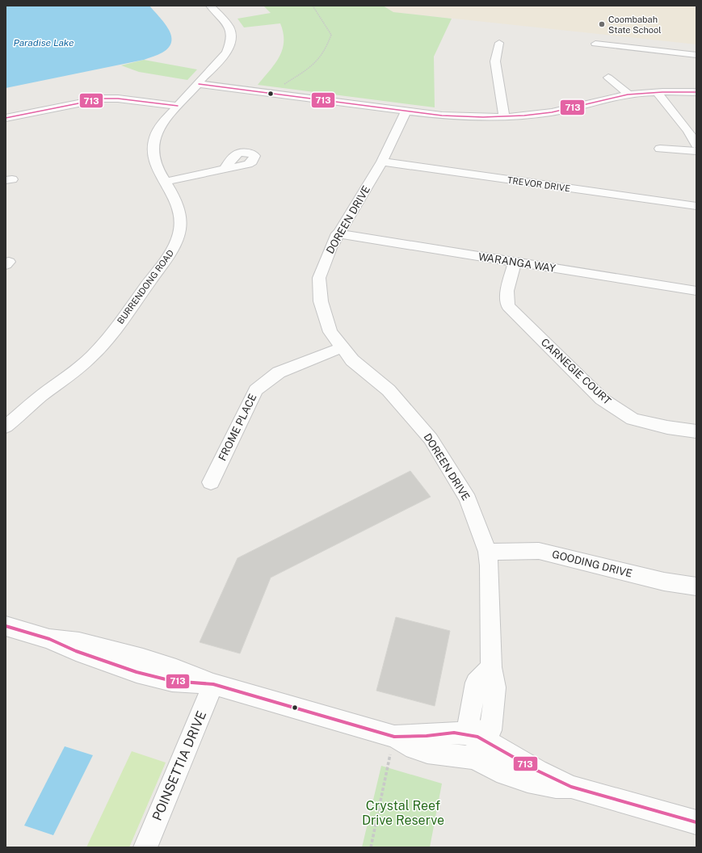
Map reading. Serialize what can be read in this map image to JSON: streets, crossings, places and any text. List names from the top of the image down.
{
  "streets": {
    "street": [
      "TREVOR DRIVE",
      "DOREEN DRIVE",
      "WARANGA WAY",
      "BURRENDONG ROAD",
      "CARNEGIE COURT",
      "FROME PLACE",
      "GOODING DRIVE",
      "POINSETTIA DRIVE"
    ]
  },
  "crossings": [
    ["TREVOR DRIVE", "DOREEN DRIVE"],
    ["DOREEN DRIVE", "WARANGA WAY"],
    ["DOREEN DRIVE", "FROME PLACE"],
    ["DOREEN DRIVE", "GOODING DRIVE"],
    ["WARANGA WAY", "CARNEGIE COURT"]
  ],
  "water": ["Paradise Lake"],
  "parks": ["Crystal Reef Drive Reserve"],
  "places": ["Coombabah State School"],
  "lines": ["transit line 713"]
}
